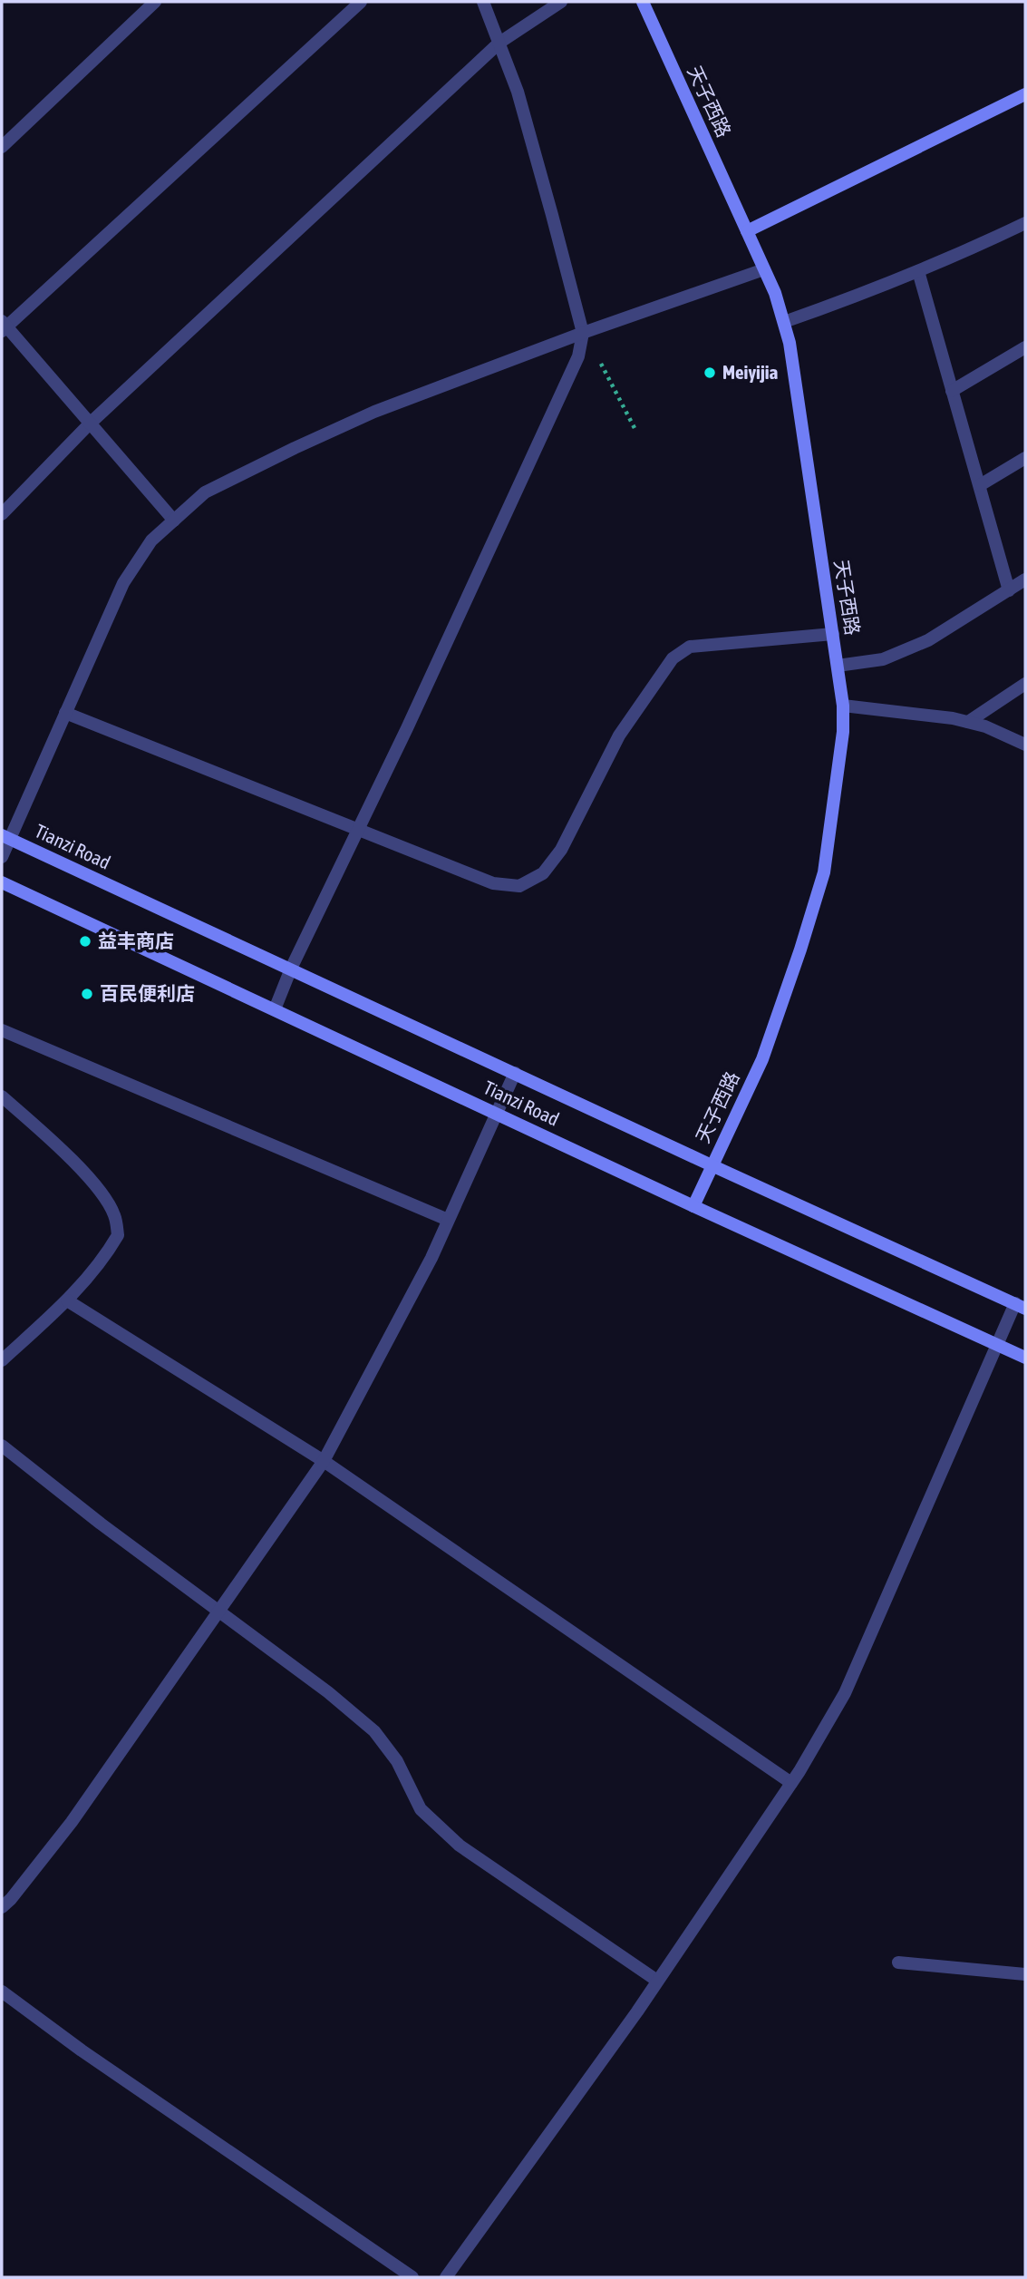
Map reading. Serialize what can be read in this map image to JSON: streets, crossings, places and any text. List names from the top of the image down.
{
  "streets": {
    "street": ["天子西路", "Tianzi Road"]
  },
  "crossings": [
    ["天子西路", "Tianzi Road"]
  ],
  "places": ["Meiyijia", "益丰商店", "百民便利店"]
}
